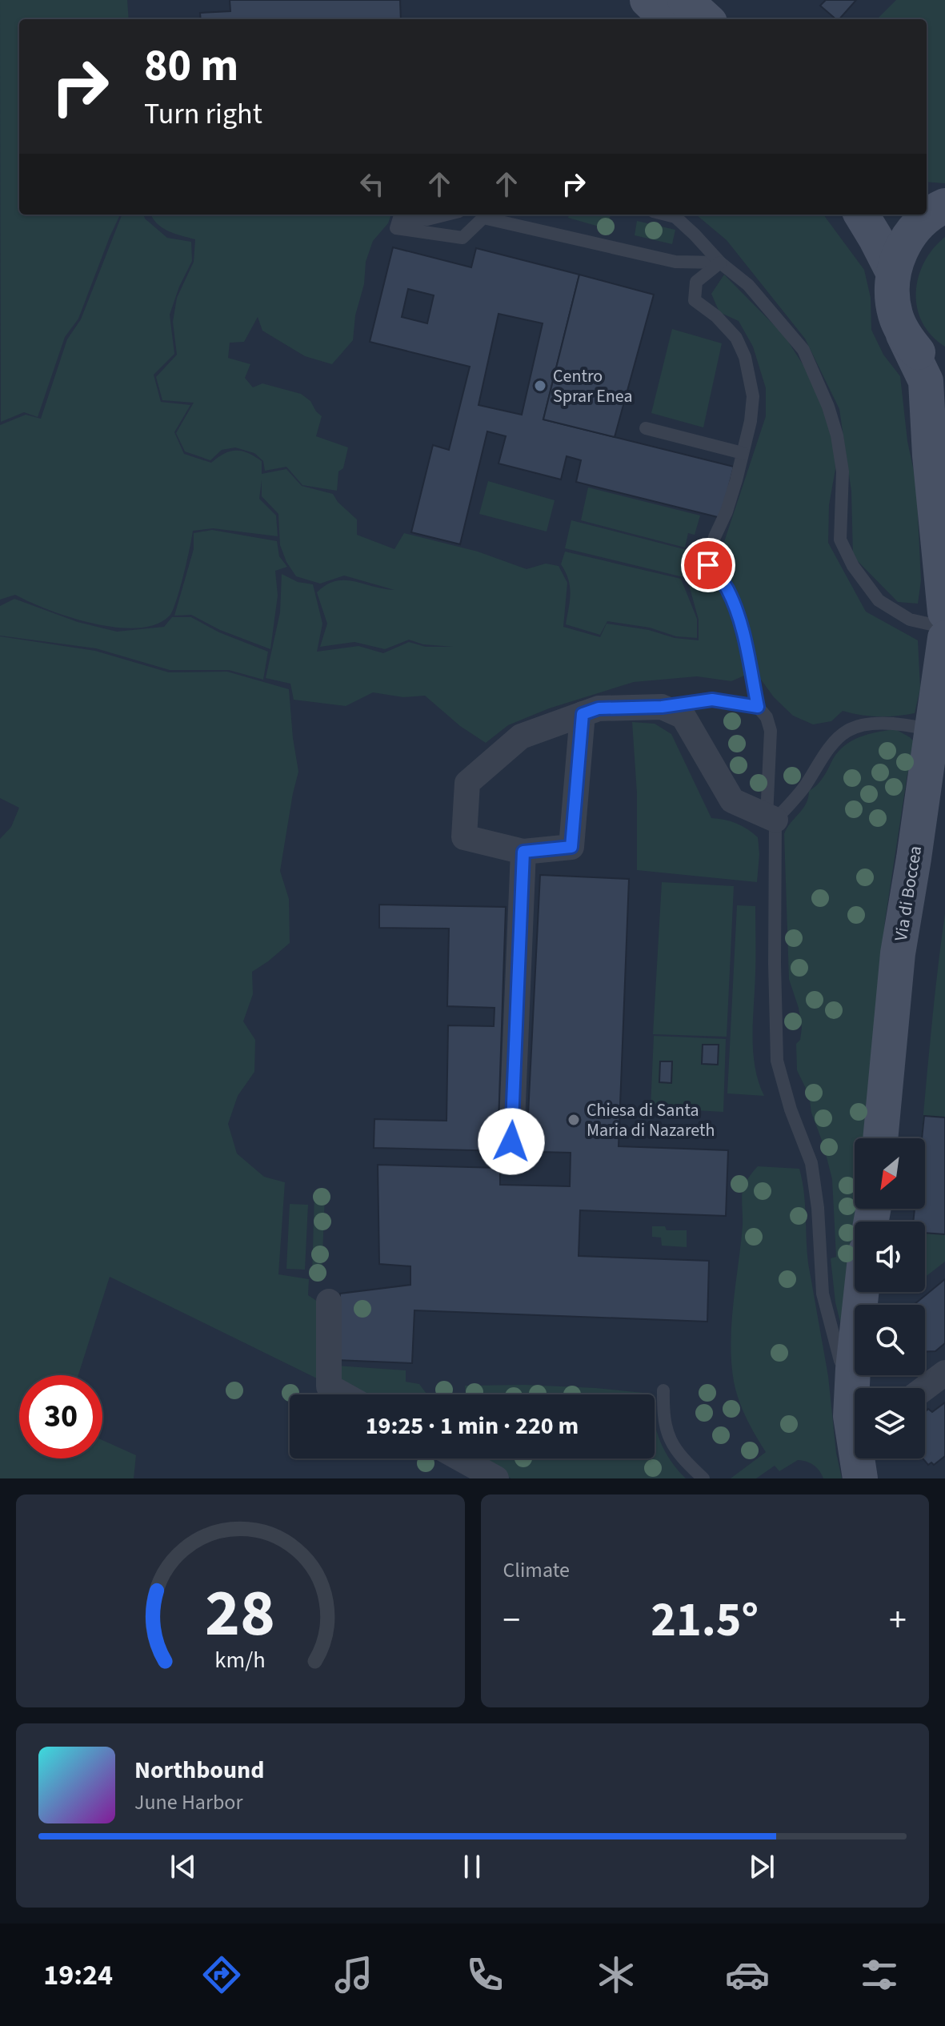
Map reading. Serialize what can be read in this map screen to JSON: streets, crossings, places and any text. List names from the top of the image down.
{
  "streets": {
    "main road": ["Via di Boccea"]
  },
  "places": ["Centro Sprar Enea", "Chiesa di Santa Maria di Nazareth"],
  "north": "bottom left",
  "page": {
    "turn": ["80 m", "Turn right"],
    "limit": "30",
    "trip": "19:25 · 1 min · 220 m",
    "tile": "Climate",
    "heat": ["−", "21.5°", "+"],
    "song": ["Northbound", "June Harbor"],
    "tabs": "19:24",
    "gauge": ["28", "km/h"]
  }
}
